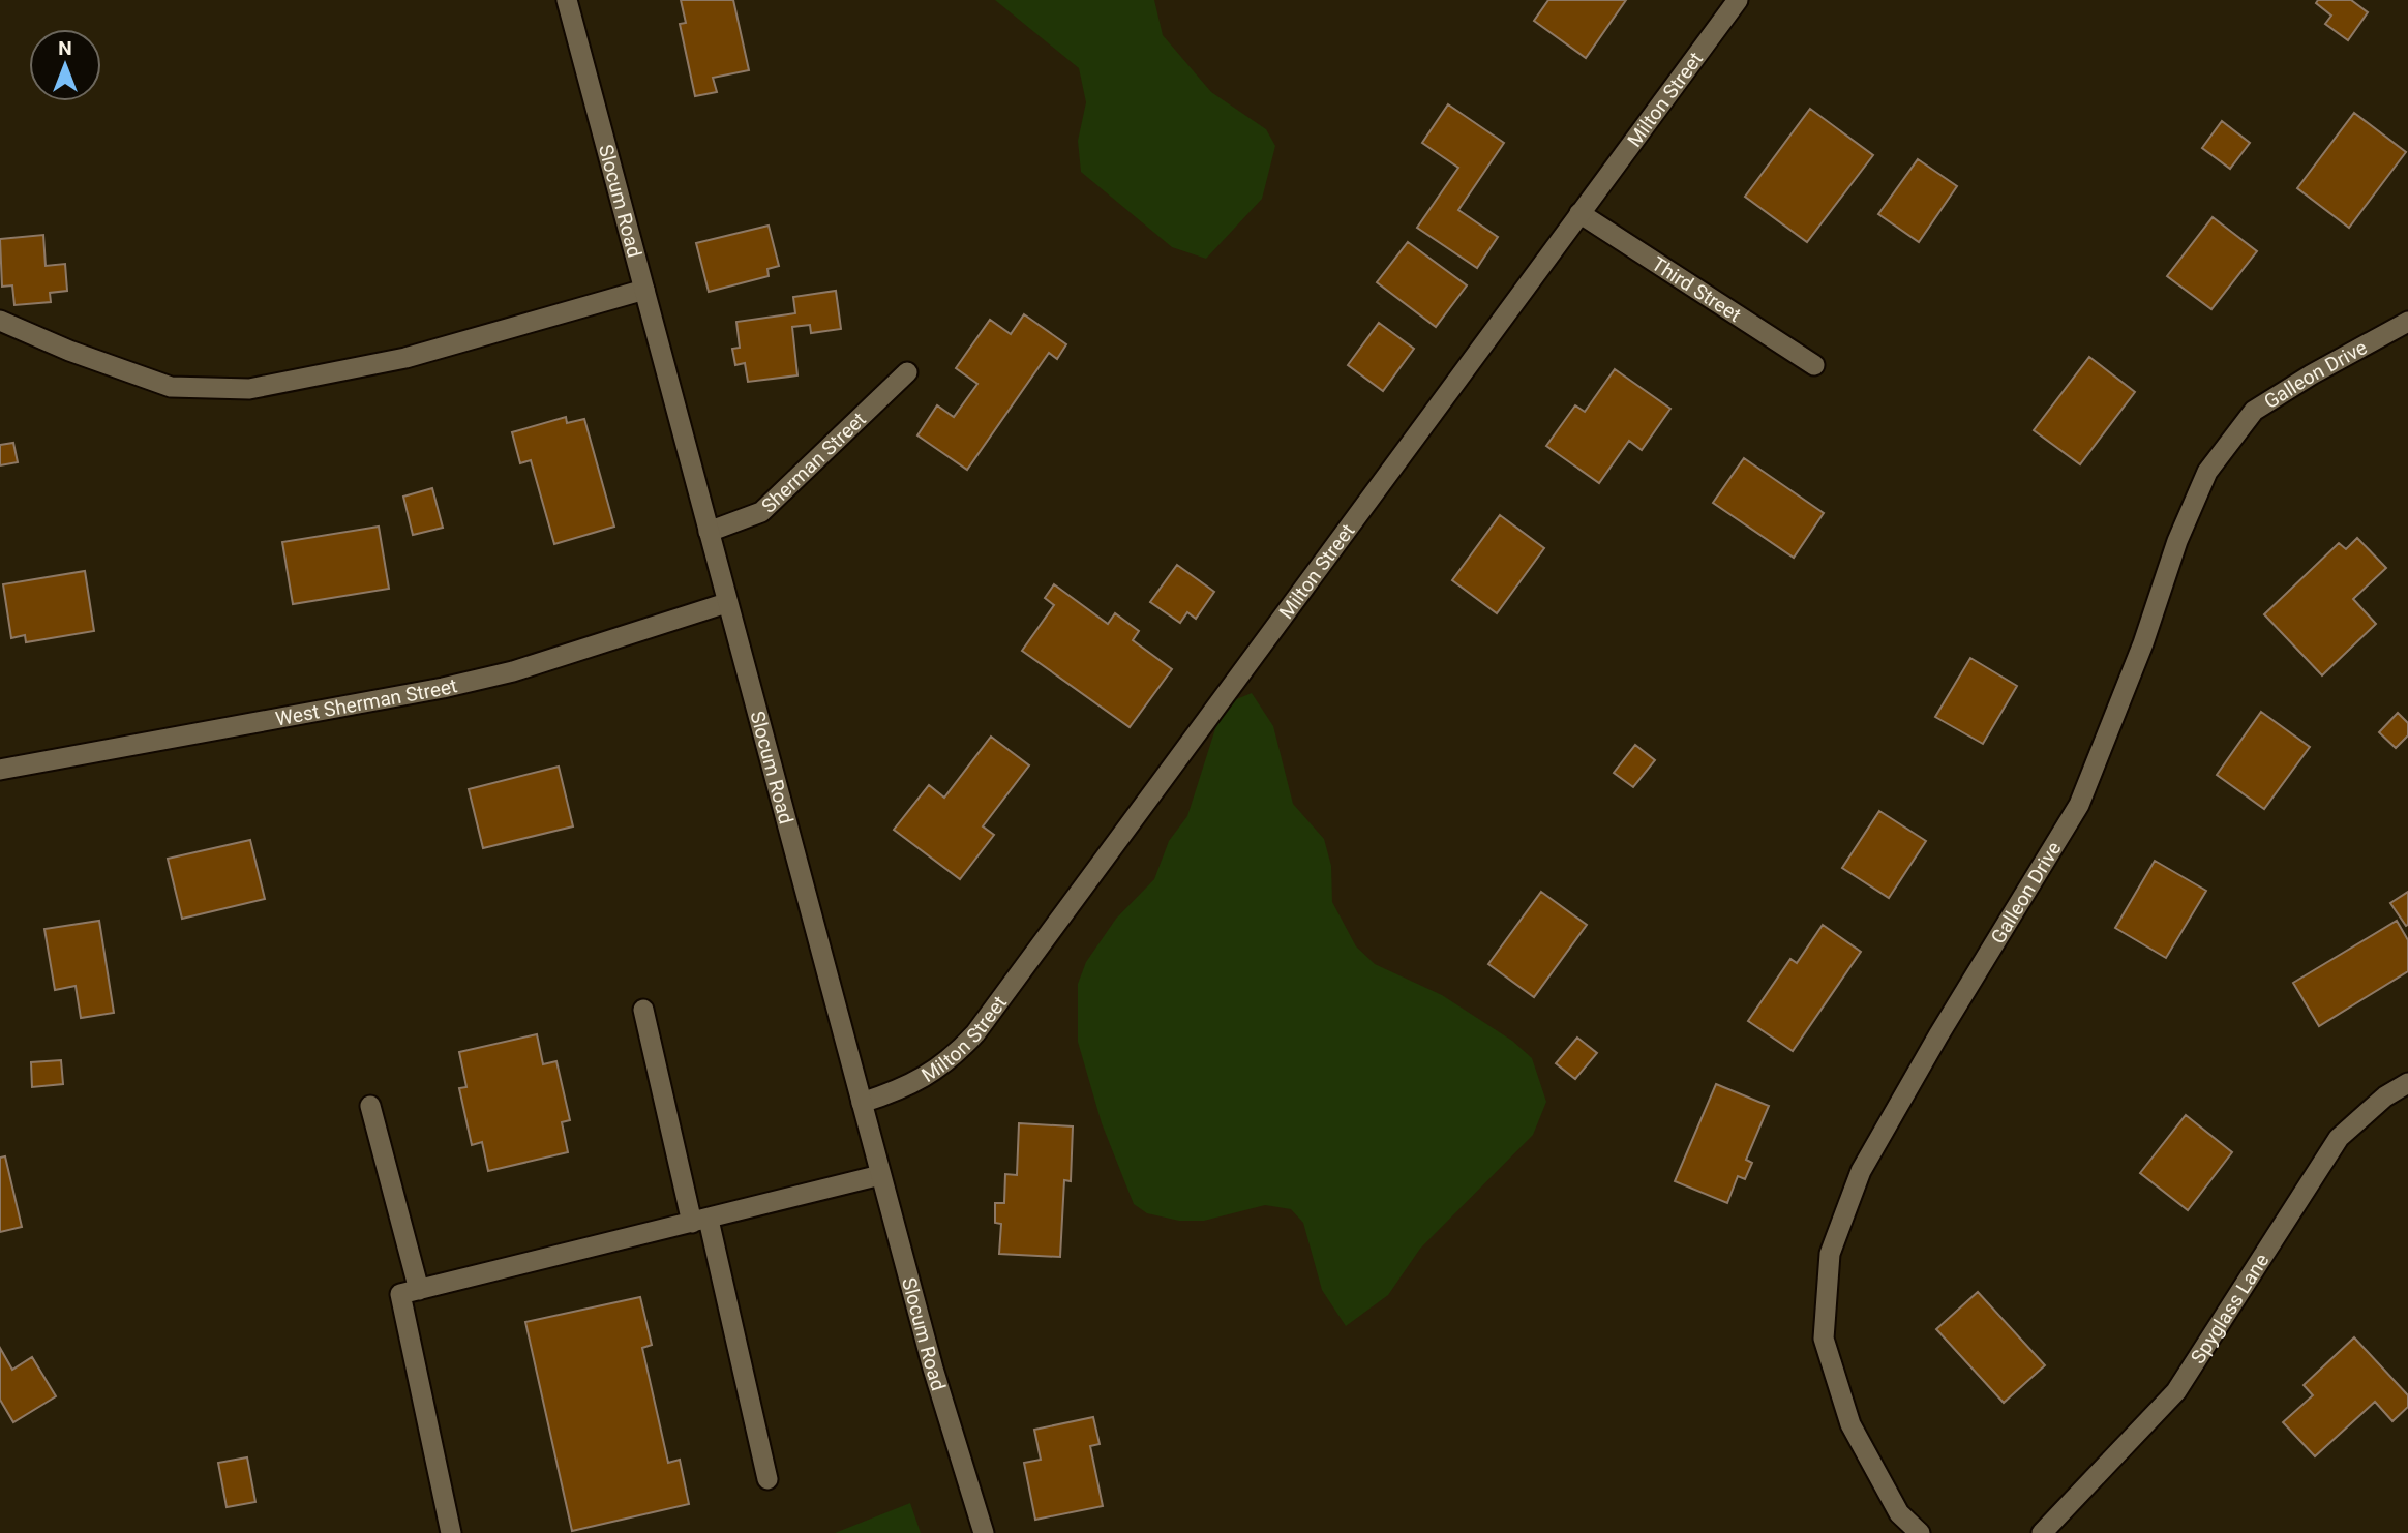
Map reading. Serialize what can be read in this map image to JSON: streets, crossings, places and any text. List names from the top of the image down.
{
  "streets": {
    "street": [
      "Milton Street",
      "Slocum Road",
      "Third Street",
      "Galleon Drive",
      "Sherman Street",
      "West Sherman Street",
      "Spyglass Lane"
    ]
  },
  "crossings": [
    ["Milton Street", "Slocum Road"],
    ["Milton Street", "Third Street"],
    ["Slocum Road", "Sherman Street"],
    ["Slocum Road", "West Sherman Street"]
  ],
  "north": "top"
}
